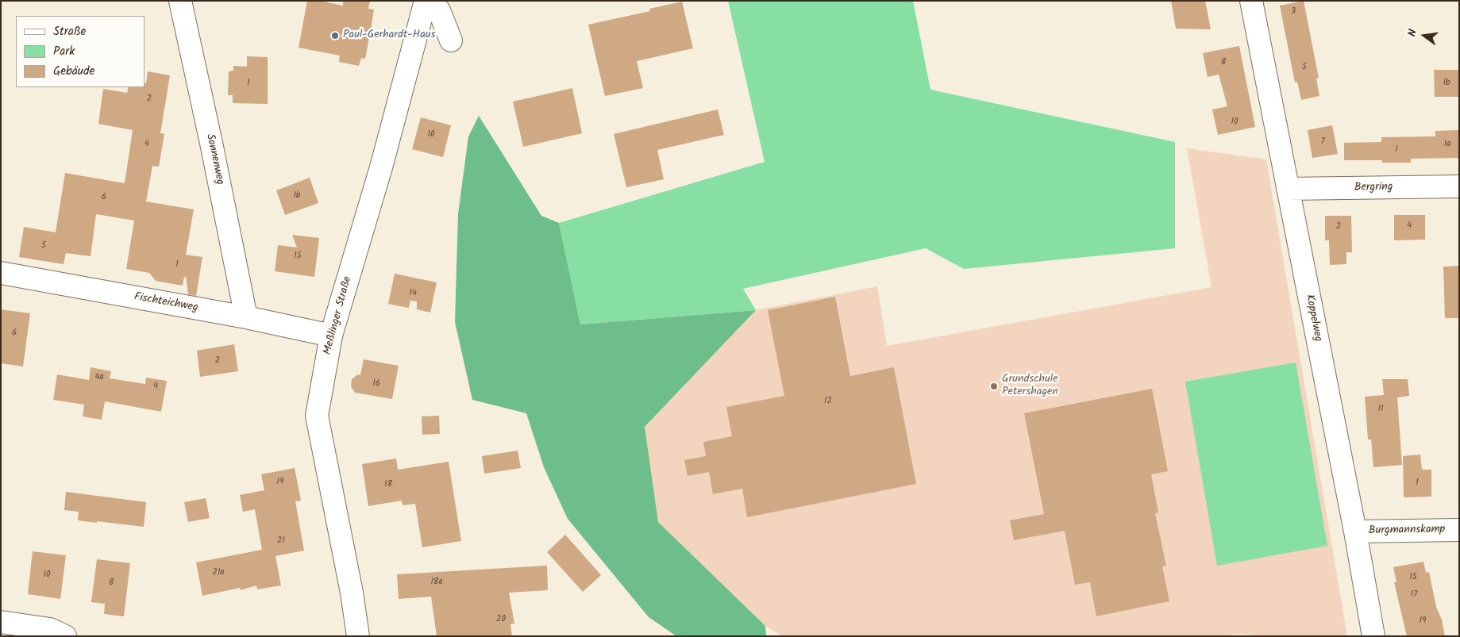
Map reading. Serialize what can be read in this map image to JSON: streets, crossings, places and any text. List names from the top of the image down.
{
  "streets": {
    "street": [
      "Sonnenweg",
      "Bergring",
      "Fischteichweg",
      "Meßlinger Straße",
      "Koppelweg",
      "Burgmannskamp"
    ]
  },
  "crossings": [
    ["Sonnenweg", "Fischteichweg"],
    ["Bergring", "Koppelweg"],
    ["Fischteichweg", "Meßlinger Straße"],
    ["Koppelweg", "Burgmannskamp"]
  ],
  "places": ["Paul-Gerhardt-Haus", "Grundschule Petershagen"],
  "house_numbers": [
    "3",
    "8",
    "5",
    "1",
    "1b",
    "2",
    "10",
    "10",
    "7",
    "4",
    "1a",
    "1",
    "1b",
    "6",
    "4",
    "2",
    "5",
    "15",
    "1",
    "14",
    "6",
    "2",
    "4a",
    "16",
    "4",
    "12",
    "11",
    "19",
    "1",
    "18",
    "21",
    "21a",
    "10",
    "15",
    "18a",
    "8",
    "17",
    "20",
    "19"
  ],
  "legend": ["Straße", "Park", "Gebäude"],
  "north": "left"
}
